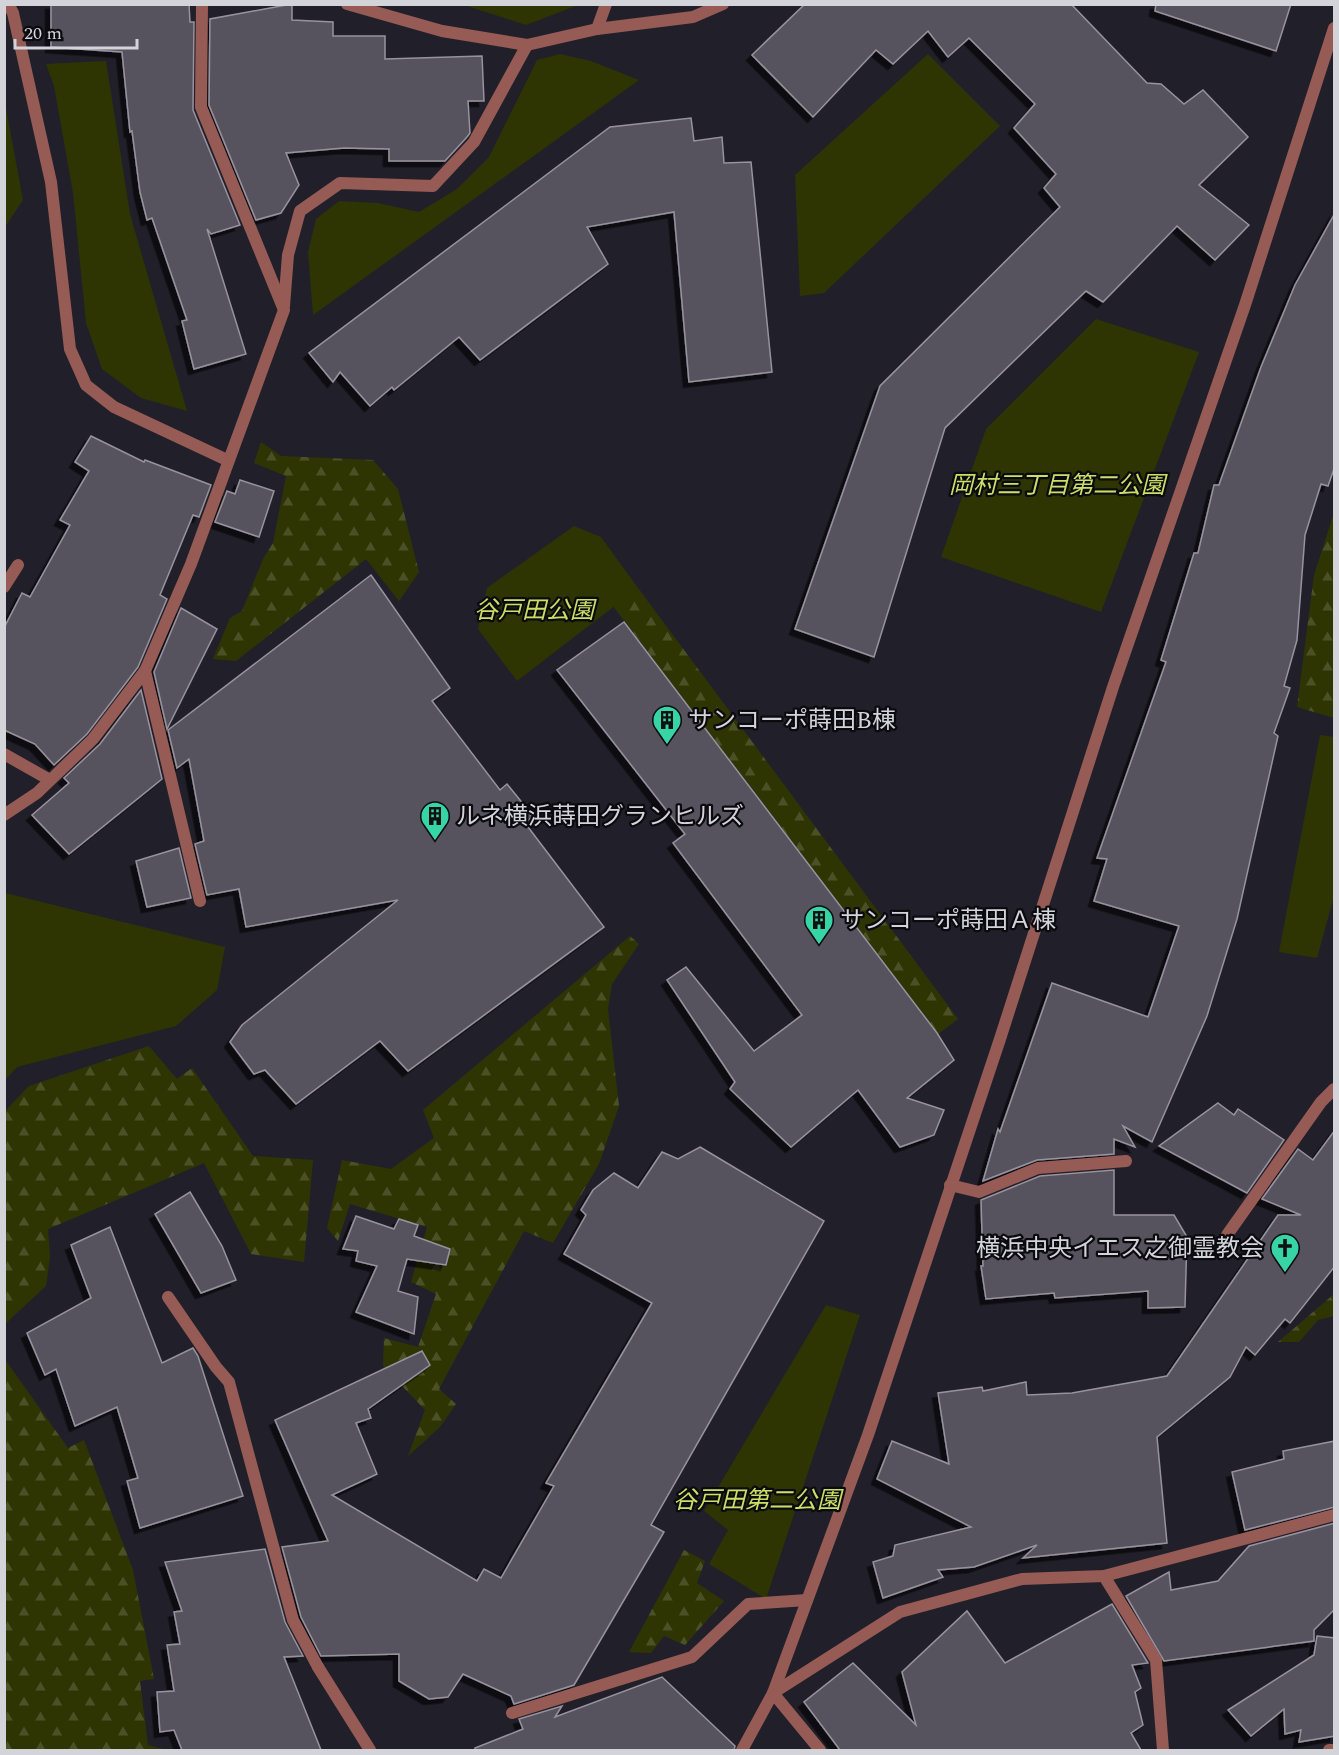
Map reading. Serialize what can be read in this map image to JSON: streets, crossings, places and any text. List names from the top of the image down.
{
  "parks": ["岡村三丁目第二公園", "谷戸田公園", "谷戸田第二公園"],
  "places": {
    "building": ["サンコーポ蒔田B棟", "ルネ横浜蒔田グランヒルズ", "サンコーポ蒔田Ａ棟"],
    "church": ["横浜中央イエス之御霊教会"]
  },
  "scale_bar": "20 m"
}
